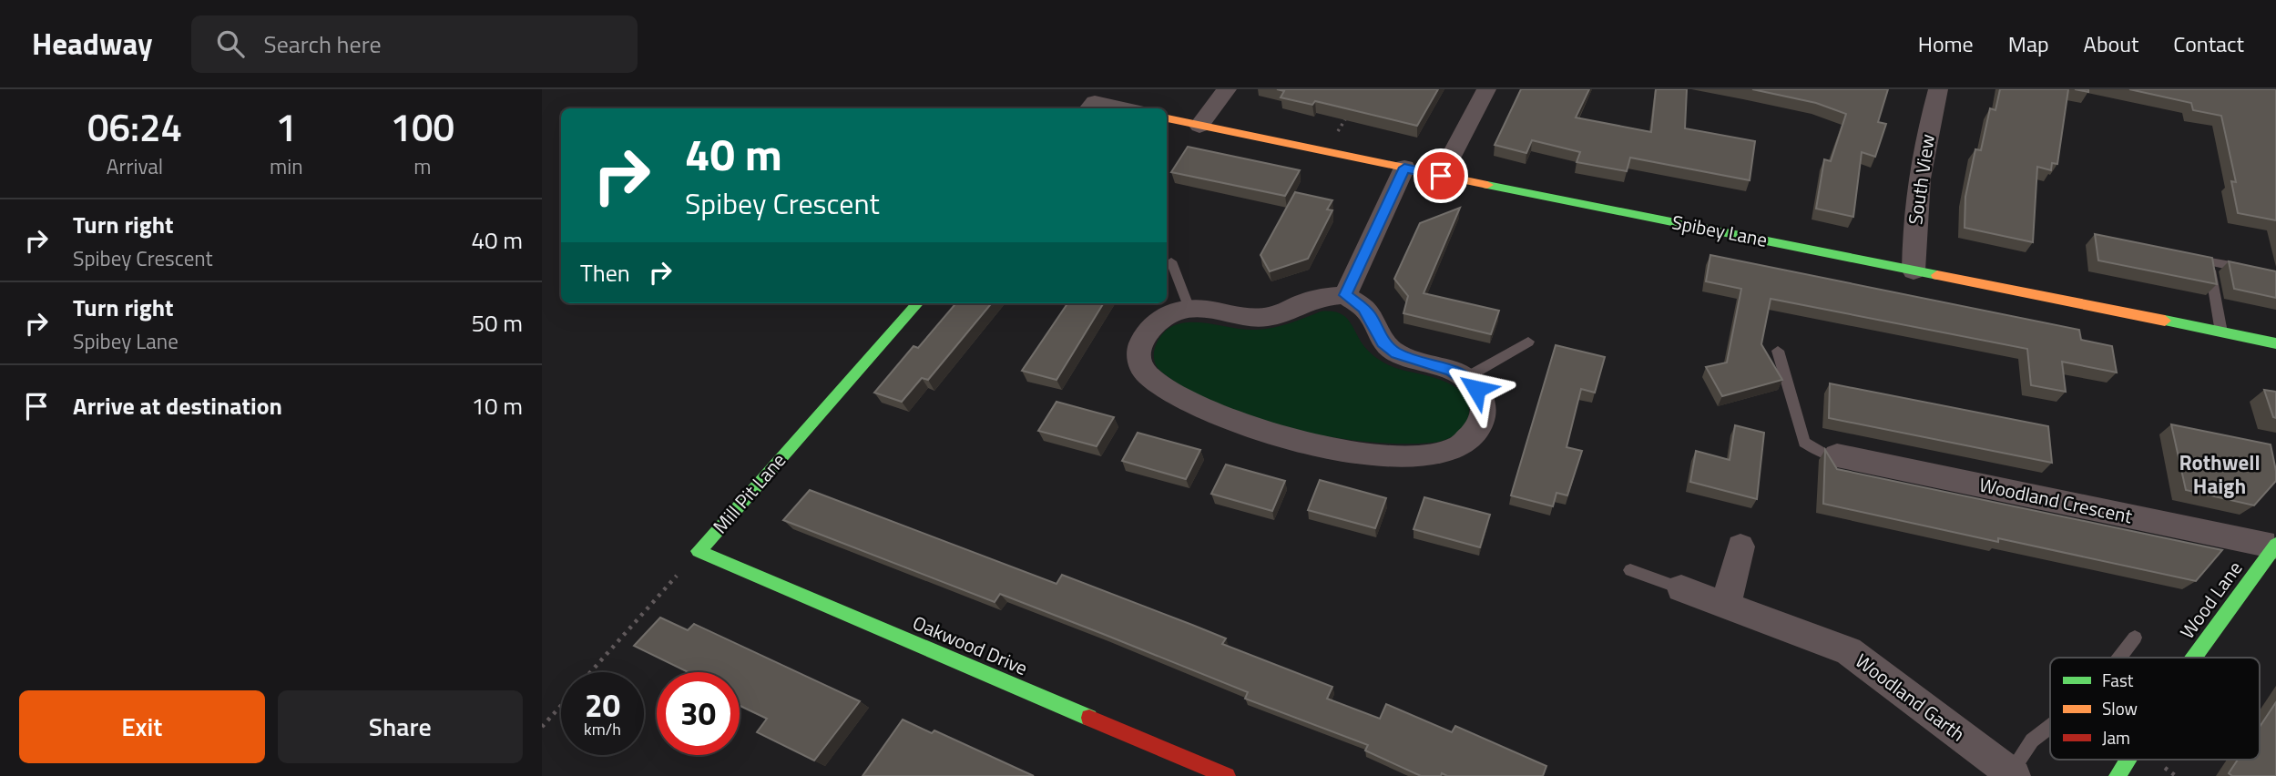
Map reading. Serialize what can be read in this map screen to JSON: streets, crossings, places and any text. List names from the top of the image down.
{
  "streets": {
    "street": [
      "South View",
      "Spibey Lane",
      "Mill Pit Lane",
      "Woodland Crescent",
      "Wood Lane",
      "Oakwood Drive",
      "Woodland Garth"
    ]
  },
  "crossings": [
    ["South View", "Spibey Lane"],
    ["Mill Pit Lane", "Oakwood Drive"],
    ["Woodland Crescent", "Wood Lane"]
  ],
  "districts": ["Rothwell Haigh"],
  "legend": ["Fast", "Slow", "Jam"],
  "page": {
    "header": "Headway",
    "search": "Search here",
    "nav": [
      "Home",
      "Map",
      "About",
      "Contact"
    ],
    "eta": [
      "06:24",
      "Arrival",
      "1",
      "min",
      "100",
      "m"
    ],
    "turn": ["40 m", "Spibey Crescent"],
    "list": [
      {
        "name": "Turn right",
        "note": "Spibey Crescent",
        "value": "40 m"
      },
      {
        "name": "Turn right",
        "note": "Spibey Lane",
        "value": "50 m"
      },
      {
        "name": "Arrive at destination",
        "value": "10 m"
      }
    ],
    "then": "Then",
    "speed": "20 km/h",
    "limit": "30",
    "buttons": ["Exit", "Share"]
  }
}
